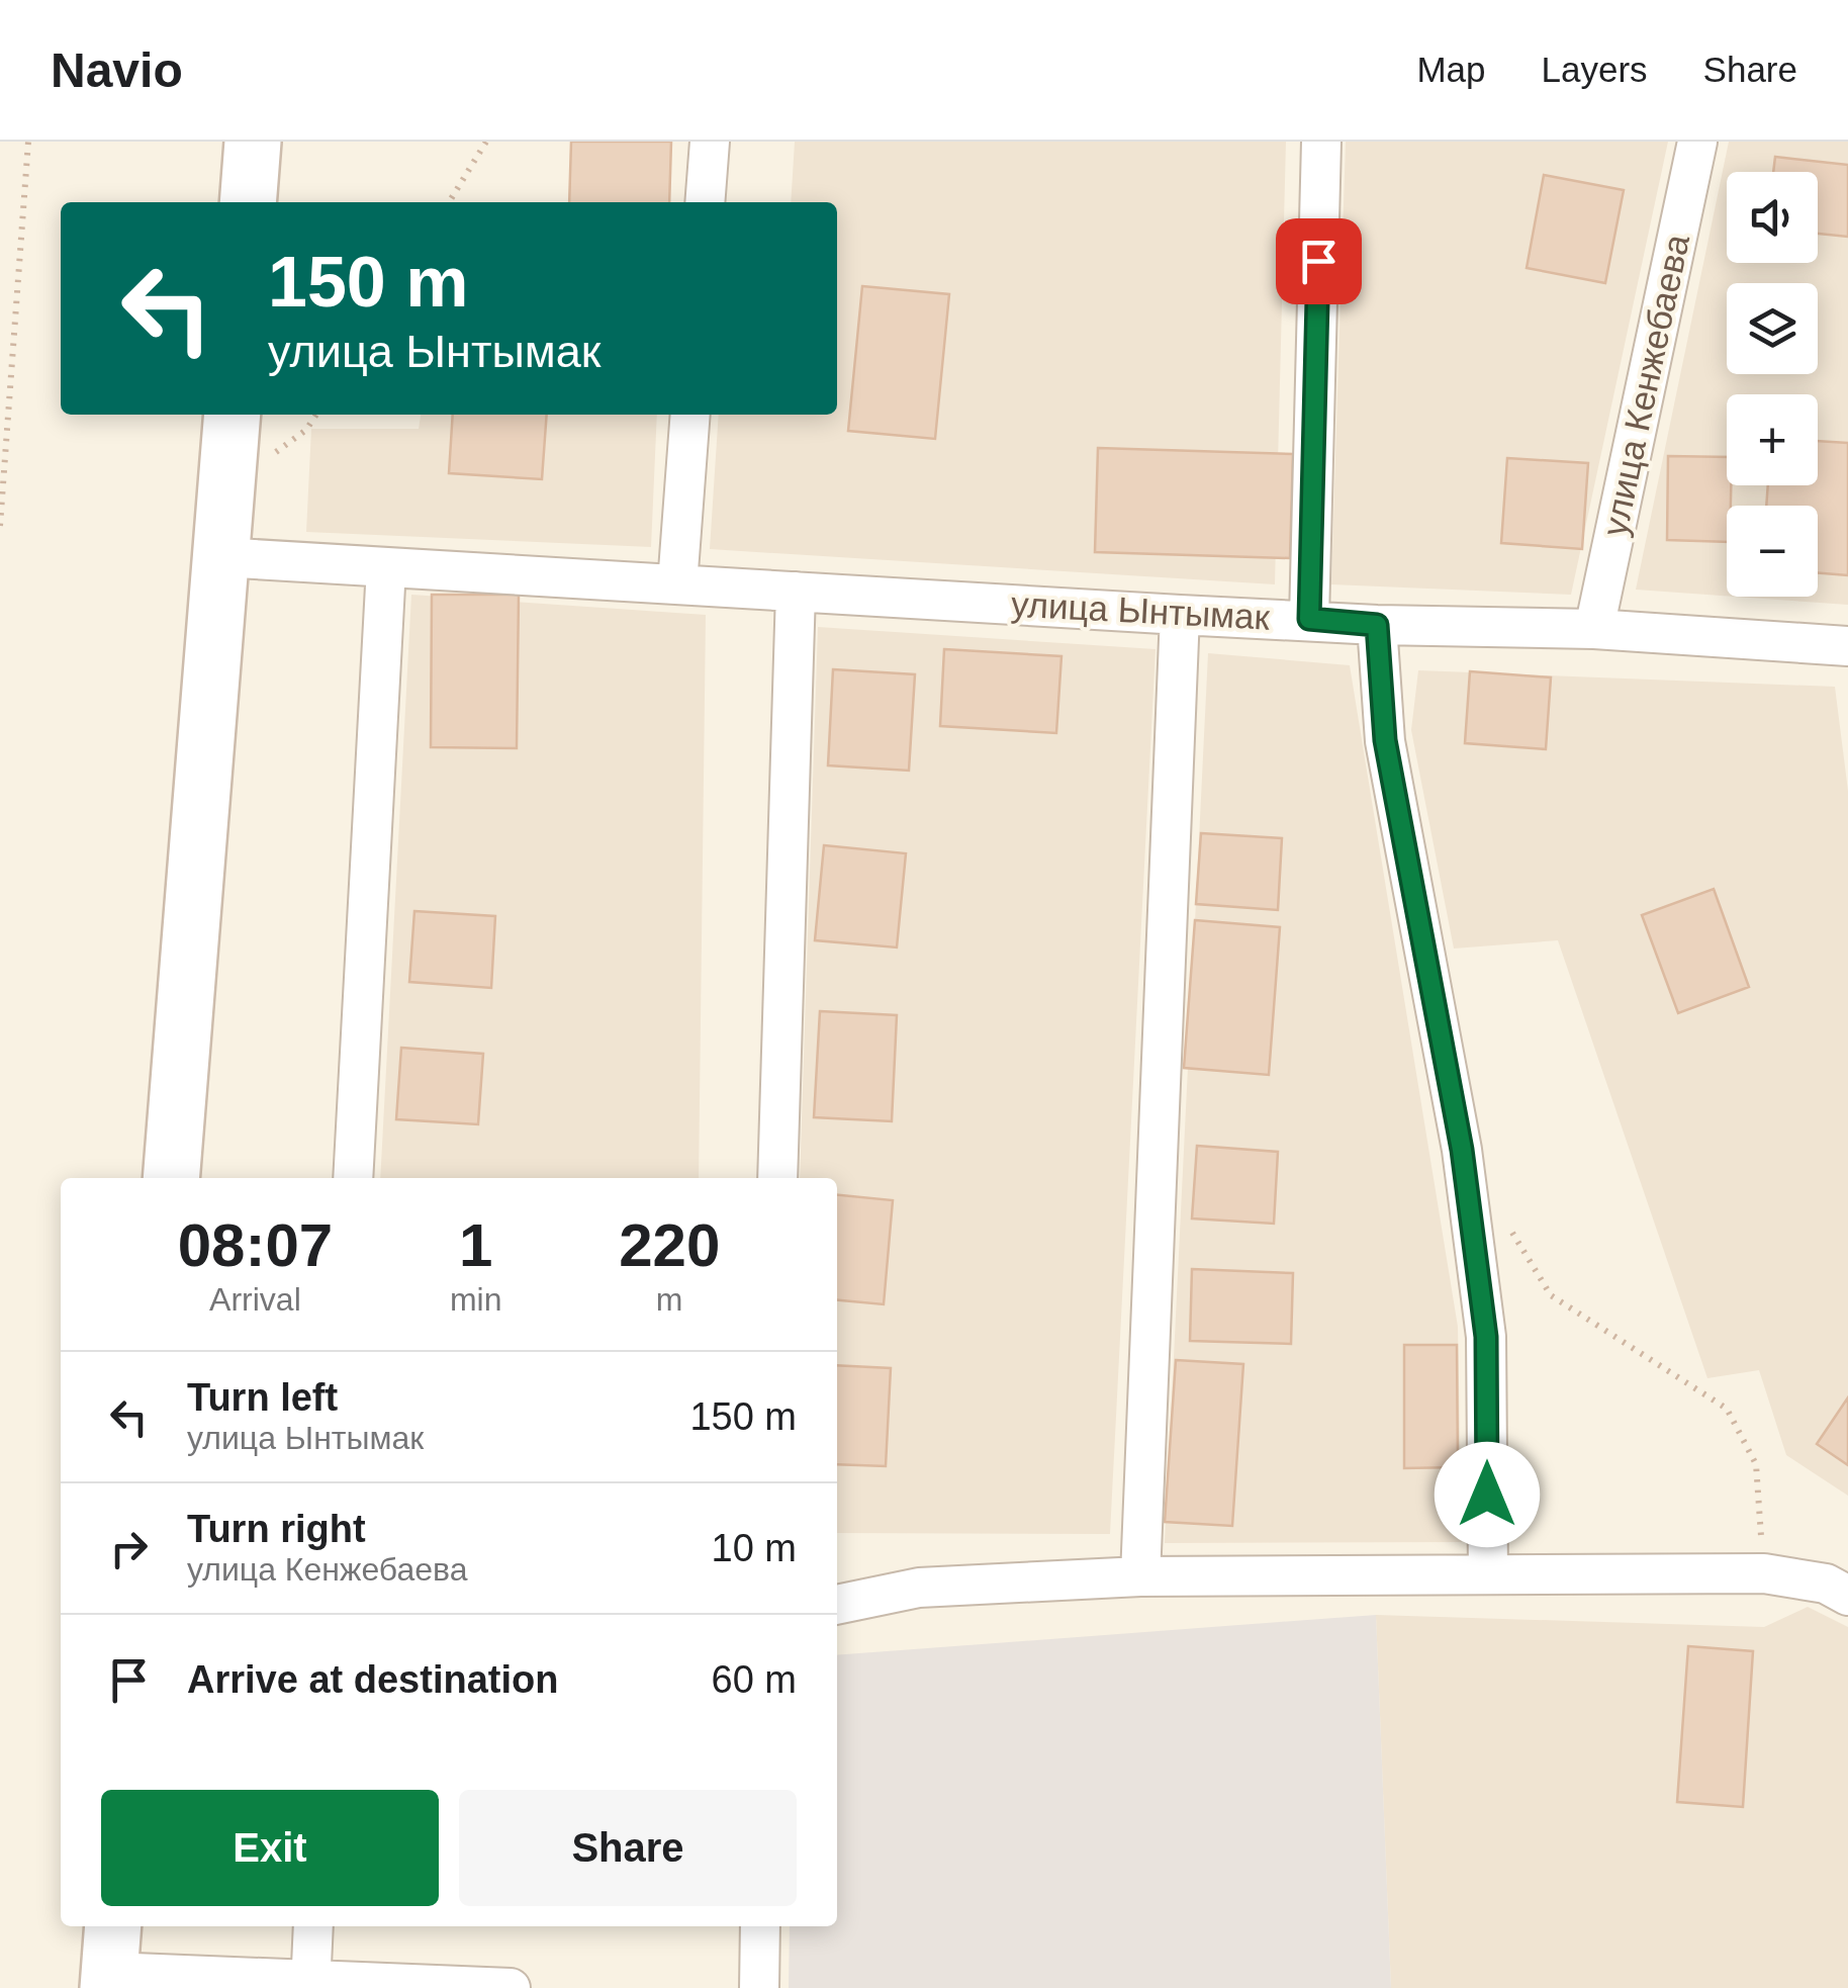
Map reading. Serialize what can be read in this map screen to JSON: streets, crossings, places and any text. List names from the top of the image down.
{
  "streets": {
    "street": ["улица Кенжебаева", "улица Ынтымак"]
  },
  "crossings": [
    ["улица Кенжебаева", "улица Ынтымак"]
  ],
  "page": {
    "header": "Navio",
    "nav": ["Map", "Layers", "Share"],
    "map_buttons": ["+", "−"],
    "turn": ["150 m", "улица Ынтымак"],
    "eta": [
      "08:07",
      "Arrival",
      "1",
      "min",
      "220",
      "m"
    ],
    "list": [
      {
        "name": "Turn left",
        "note": "улица Ынтымак",
        "value": "150 m"
      },
      {
        "name": "Turn right",
        "note": "улица Кенжебаева",
        "value": "10 m"
      },
      {
        "name": "Arrive at destination",
        "value": "60 m"
      }
    ],
    "buttons": ["Exit", "Share"]
  }
}
